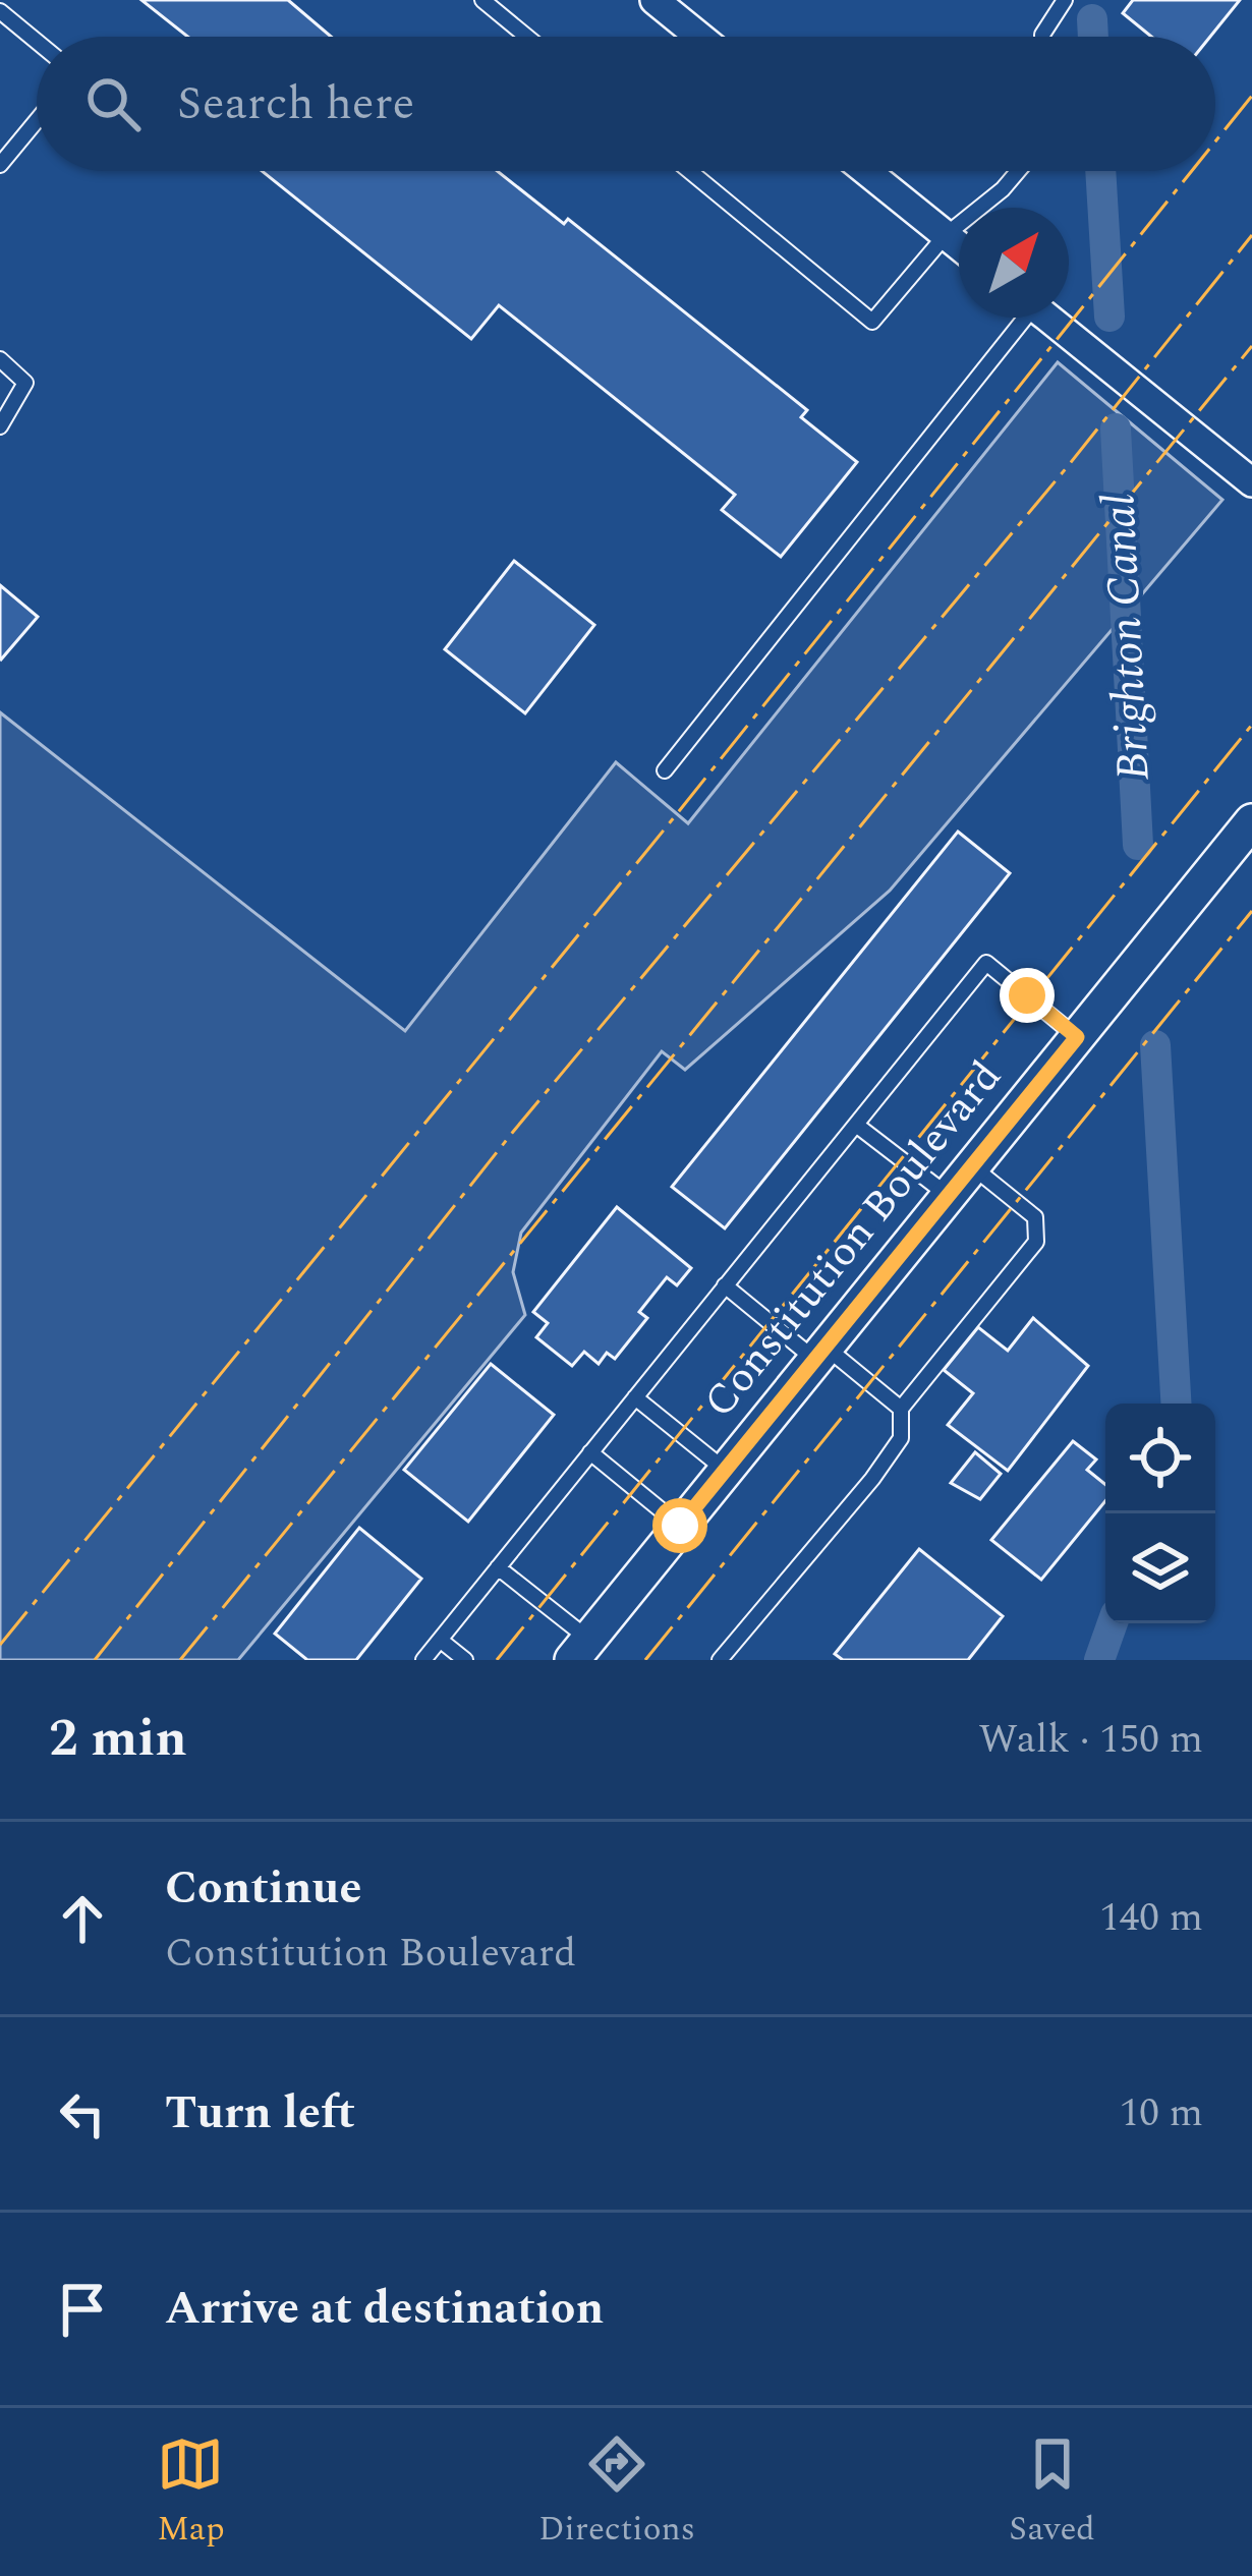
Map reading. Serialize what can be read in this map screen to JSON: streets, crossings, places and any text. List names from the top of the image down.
{
  "streets": {
    "street": ["Constitution Boulevard"]
  },
  "water": ["Brighton Canal"],
  "north": "top right",
  "page": {
    "search": "Search here",
    "heading": ["2 min", "Walk · 150 m"],
    "list": [
      ["Continue", "Constitution Boulevard", "140 m"],
      ["Turn left", "10 m"],
      "Arrive at destination"
    ],
    "nav": ["Map", "Directions", "Saved"]
  }
}
